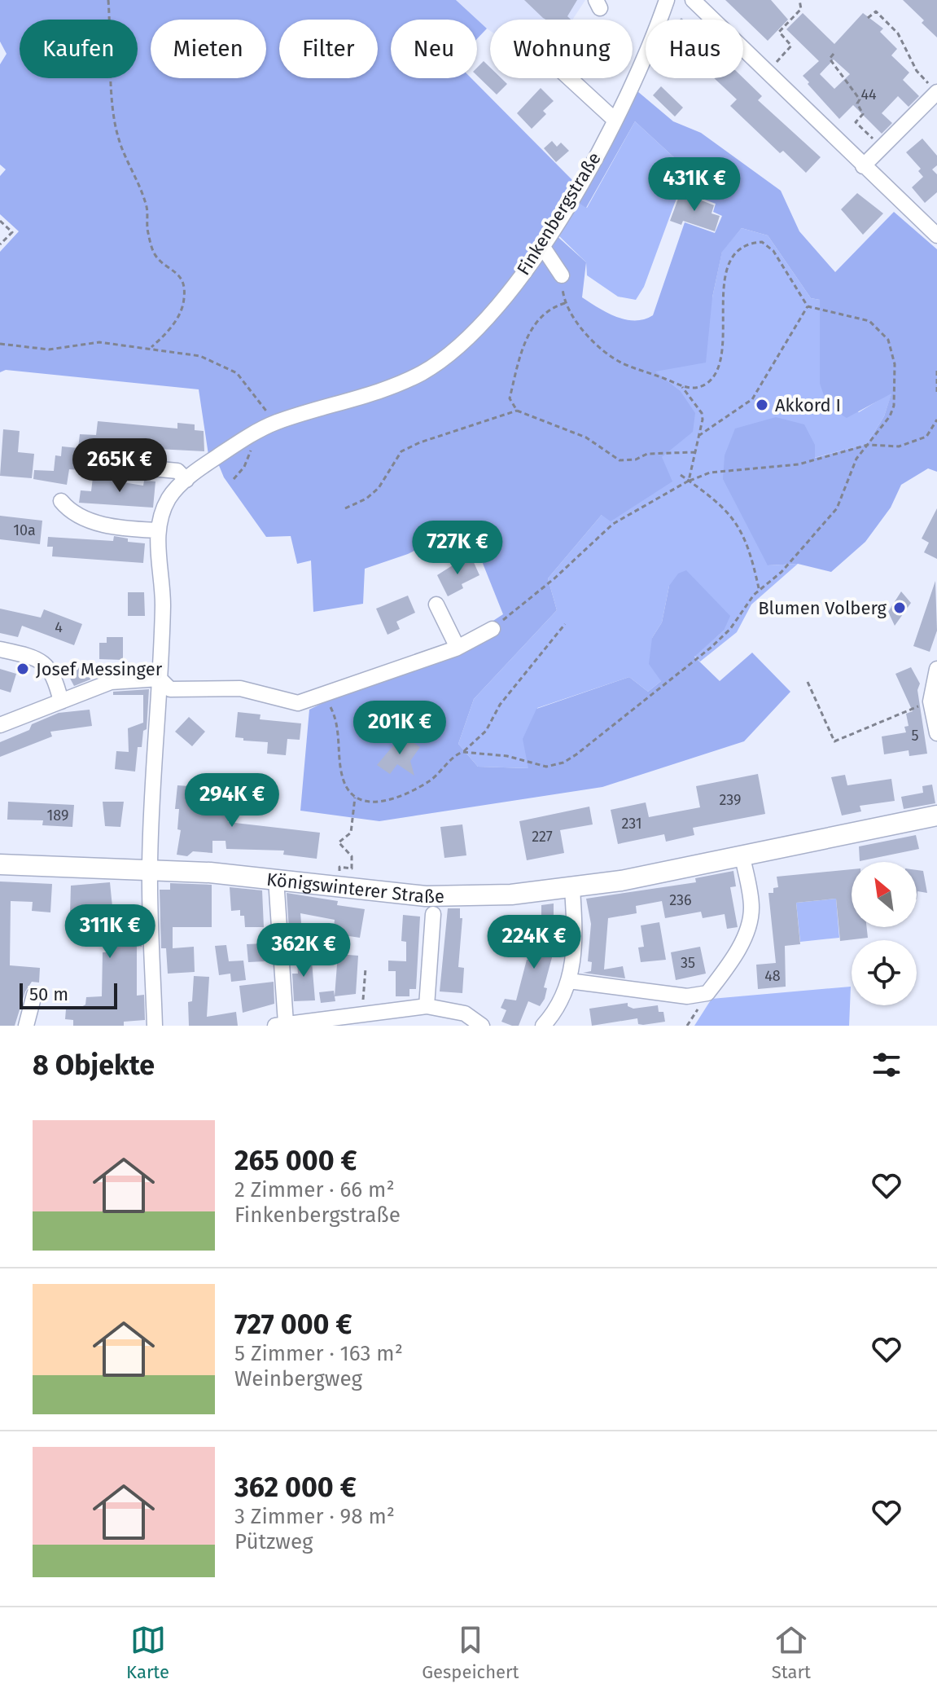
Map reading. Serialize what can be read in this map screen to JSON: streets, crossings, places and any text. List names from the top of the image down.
{
  "streets": {
    "main road": ["Königswinterer Straße"],
    "street": ["Finkenbergstraße"]
  },
  "crossings": [
    ["Finkenbergstraße", "Königswinterer Straße"]
  ],
  "places": ["Akkord I", "Blumen Volberg", "Josef Messinger"],
  "house_numbers": [
    "44",
    "10a",
    "4",
    "5",
    "239",
    "189",
    "231",
    "227",
    "236",
    "35",
    "48"
  ],
  "scale_bar": "50 m",
  "north": "top left",
  "page": {
    "chip": [
      "Kaufen",
      "Mieten",
      "Filter",
      "Neu",
      "Wohnung",
      "Haus"
    ],
    "price": [
      "431K €",
      "265K €",
      "727K €",
      "201K €",
      "294K €",
      "311K €",
      "224K €",
      "362K €"
    ],
    "scale": "50 m",
    "heading": "8 Objekte",
    "list": [
      {
        "name": "265 000 €",
        "note": "2 Zimmer · 66 m² · Finkenbergstraße"
      },
      {
        "name": "727 000 €",
        "note": "5 Zimmer · 163 m² · Weinbergweg"
      },
      {
        "name": "362 000 €",
        "note": "3 Zimmer · 98 m² · Pützweg"
      }
    ],
    "tabs": ["Karte", "Gespeichert", "Start"]
  }
}
